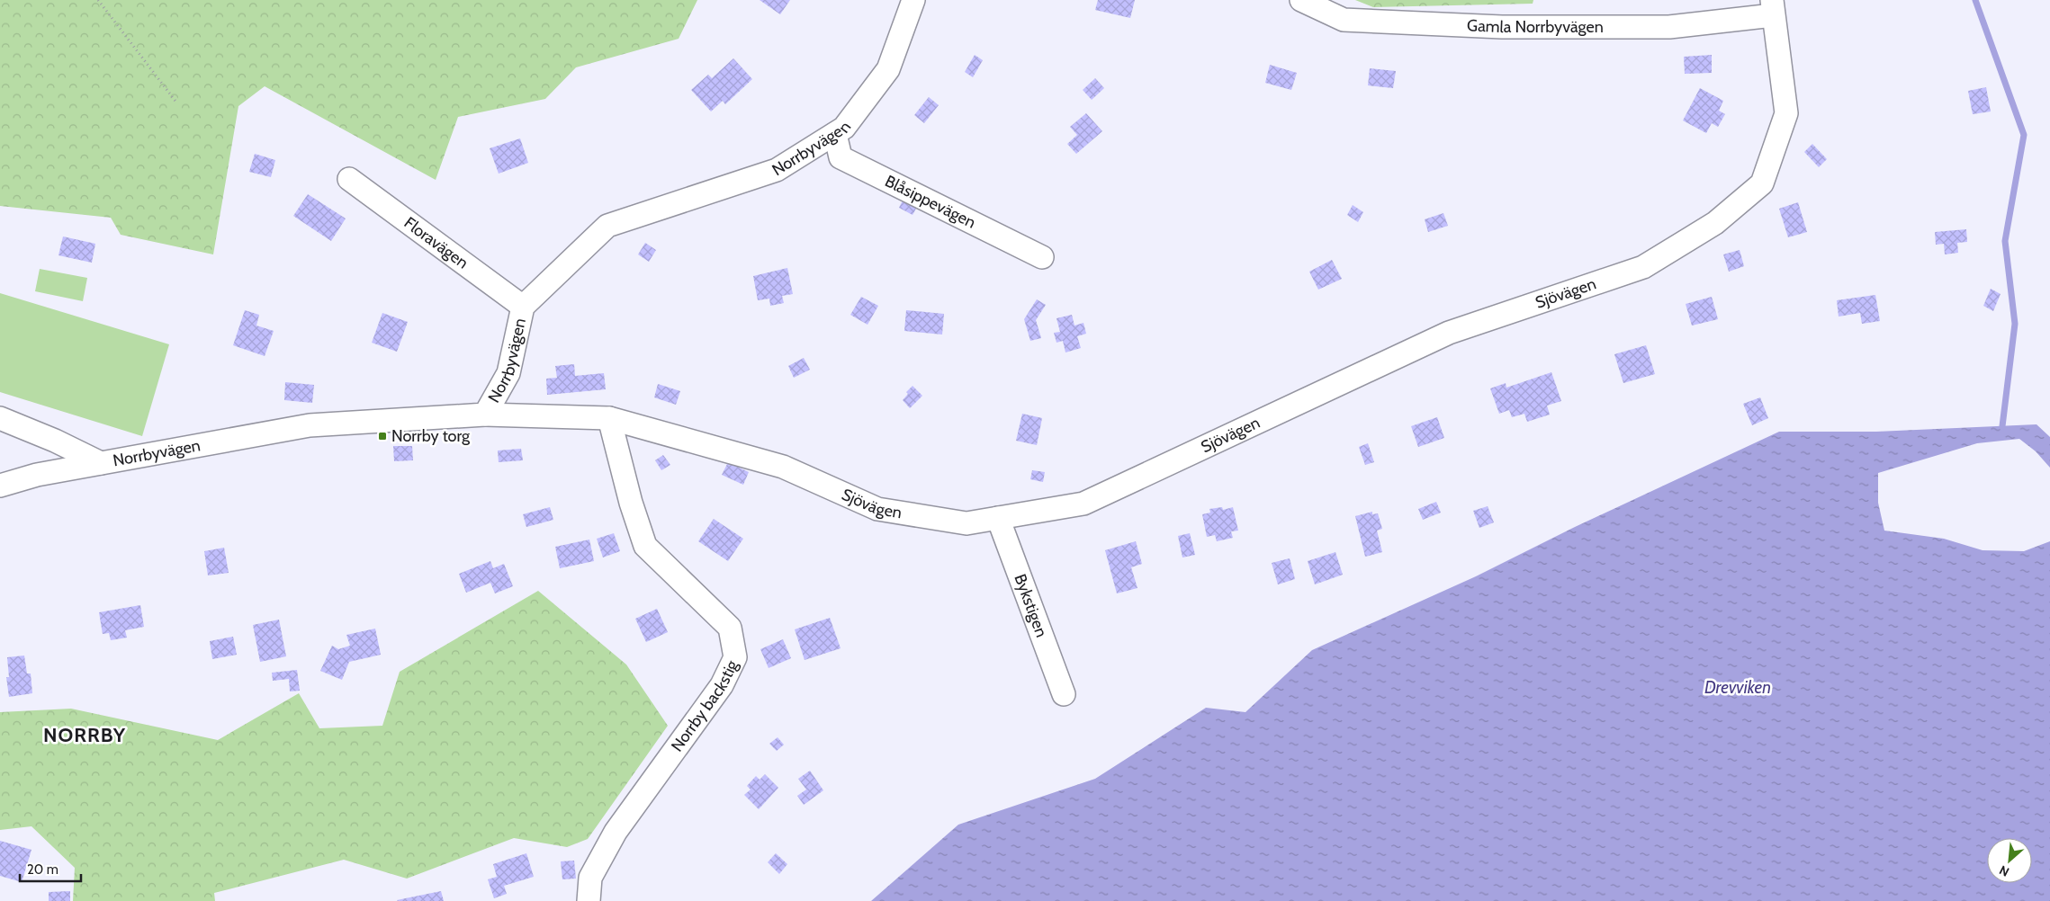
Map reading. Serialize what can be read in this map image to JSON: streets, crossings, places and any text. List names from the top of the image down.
{
  "streets": {
    "street": [
      "Gamla Norrbyvägen",
      "Norrbyvägen",
      "Blåsippevägen",
      "Floravägen",
      "Sjövägen",
      "Bykstigen",
      "Norrby backstig"
    ]
  },
  "crossings": [
    ["Gamla Norrbyvägen", "Sjövägen"],
    ["Norrbyvägen", "Blåsippevägen"],
    ["Norrbyvägen", "Floravägen"],
    ["Norrbyvägen", "Sjövägen"],
    ["Sjövägen", "Bykstigen"],
    ["Sjövägen", "Norrby backstig"]
  ],
  "districts": ["NORRBY"],
  "water": ["Drevviken"],
  "places": {
    "transit": ["Norrby torg"]
  },
  "scale_bar": "20 m",
  "north": "bottom left"
}
